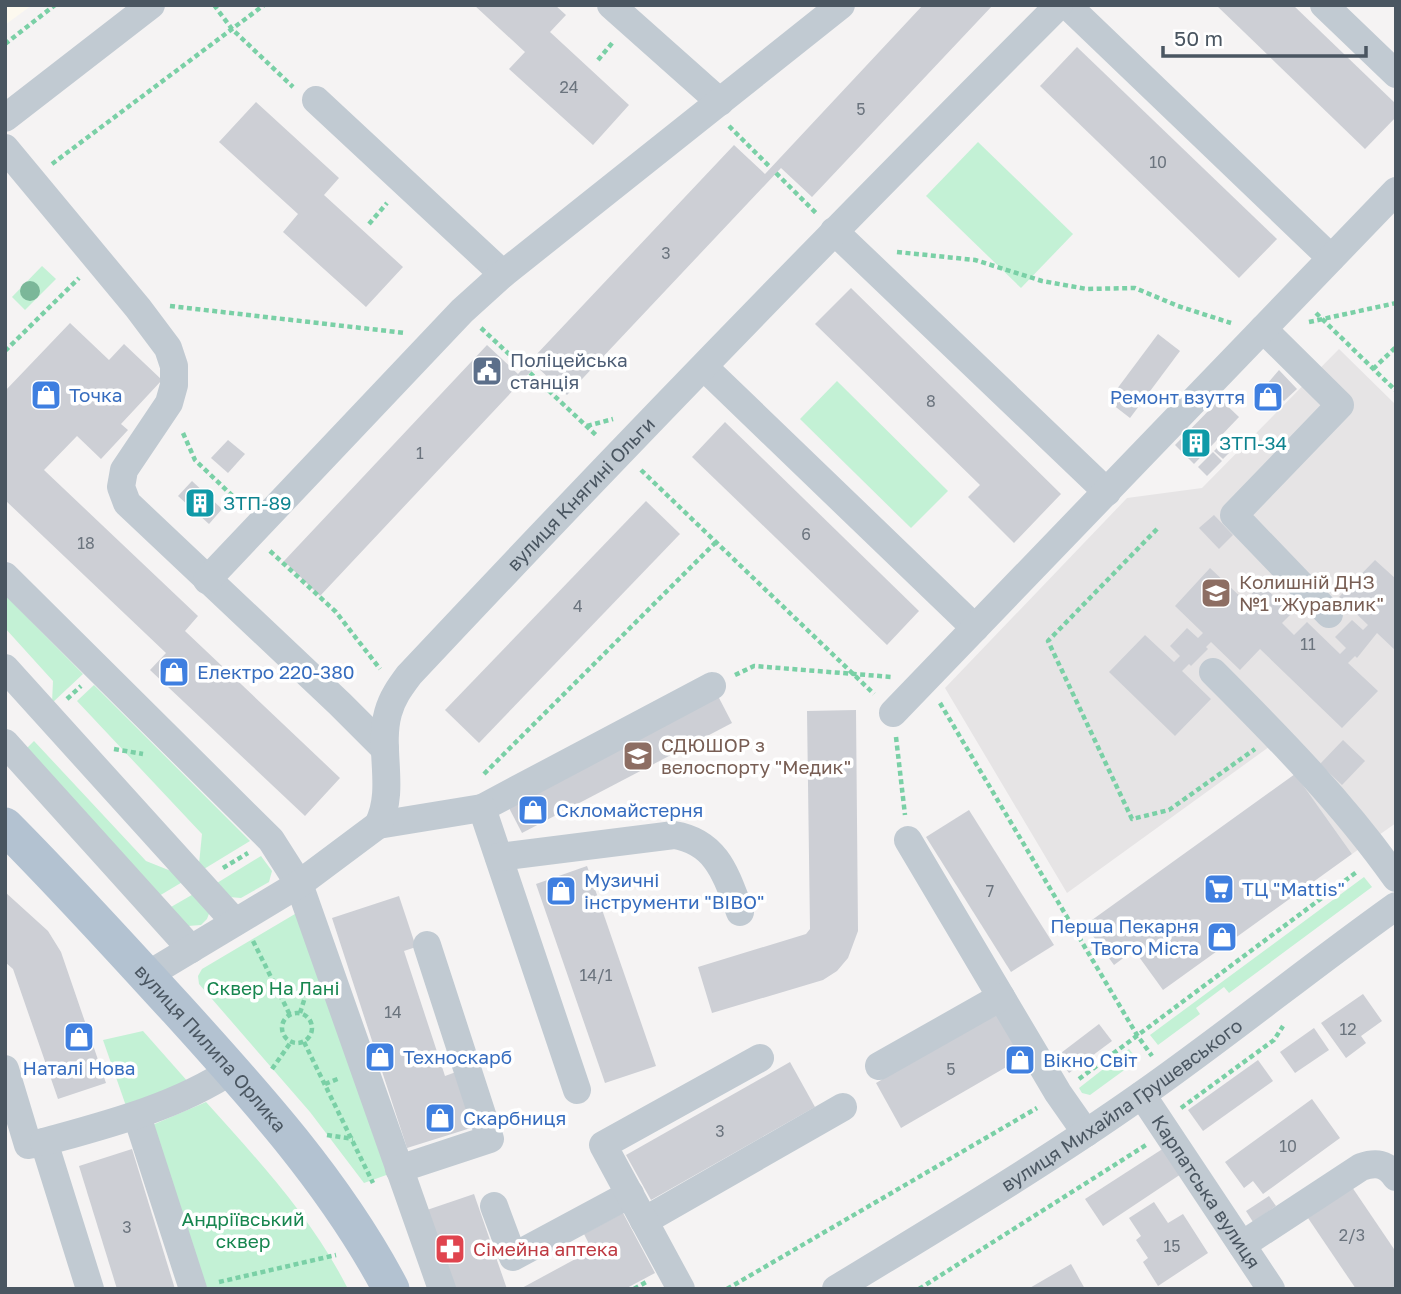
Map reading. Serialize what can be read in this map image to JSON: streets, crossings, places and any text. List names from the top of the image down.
{
  "streets": {
    "main road": ["вулиця Пилипа Орлика"],
    "street": ["вулиця Княгині Ольги", "вулиця Михайла Грушевського", "Карпатська вулиця"]
  },
  "crossings": [
    ["вулиця Михайла Грушевського", "Карпатська вулиця"]
  ],
  "parks": ["Сквер На Лані", "Андріївський сквер"],
  "places": {
    "public building": ["Поліцейська станція"],
    "shop": [
      "Точка",
      "Ремонт взуття",
      "Електро 220-380",
      "Скломайстерня",
      "Музичні інструменти \"ВІВО\"",
      "Перша Пекарня Твого Міста",
      "Наталі Нова",
      "Техноскарб",
      "Вікно Світ",
      "Скарбниця"
    ],
    "building": ["ЗТП-34", "ЗТП-89"],
    "school or university": ["Колишній ДНЗ №1 \"Журавлик\"", "СДЮШОР з велоспорту \"Медик\""],
    "supermarket": ["ТЦ \"Mattis\""],
    "pharmacy": ["Сімейна аптека"]
  },
  "house_numbers": [
    "24",
    "5",
    "10",
    "3",
    "8",
    "1",
    "6",
    "18",
    "4",
    "11",
    "7",
    "14/1",
    "14",
    "12",
    "5",
    "3",
    "10",
    "3",
    "2/3",
    "15"
  ],
  "scale_bar": "50 m"
}
